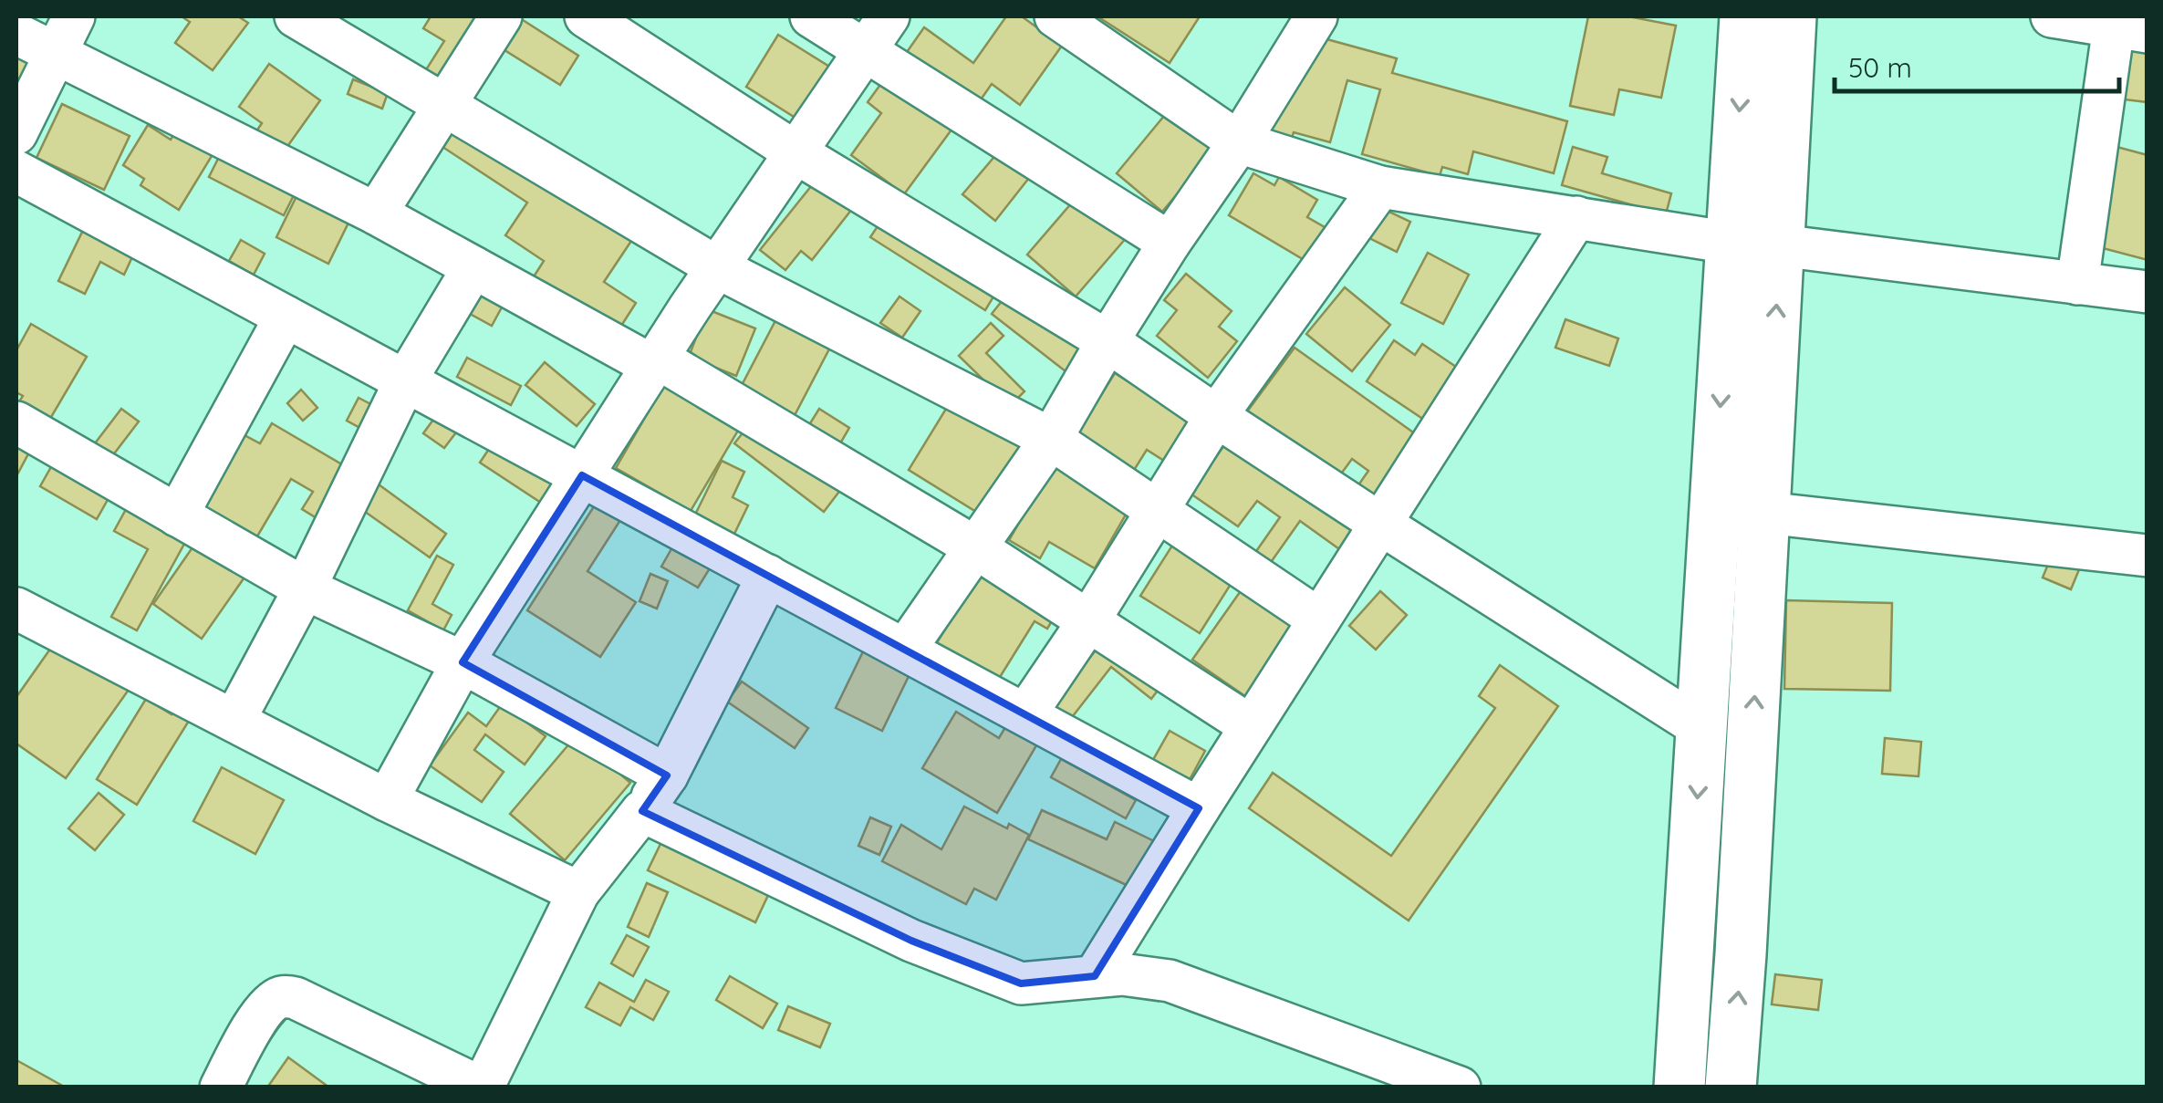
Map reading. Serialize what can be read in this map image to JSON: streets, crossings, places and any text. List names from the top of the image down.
{
  "scale_bar": "50 m"
}
